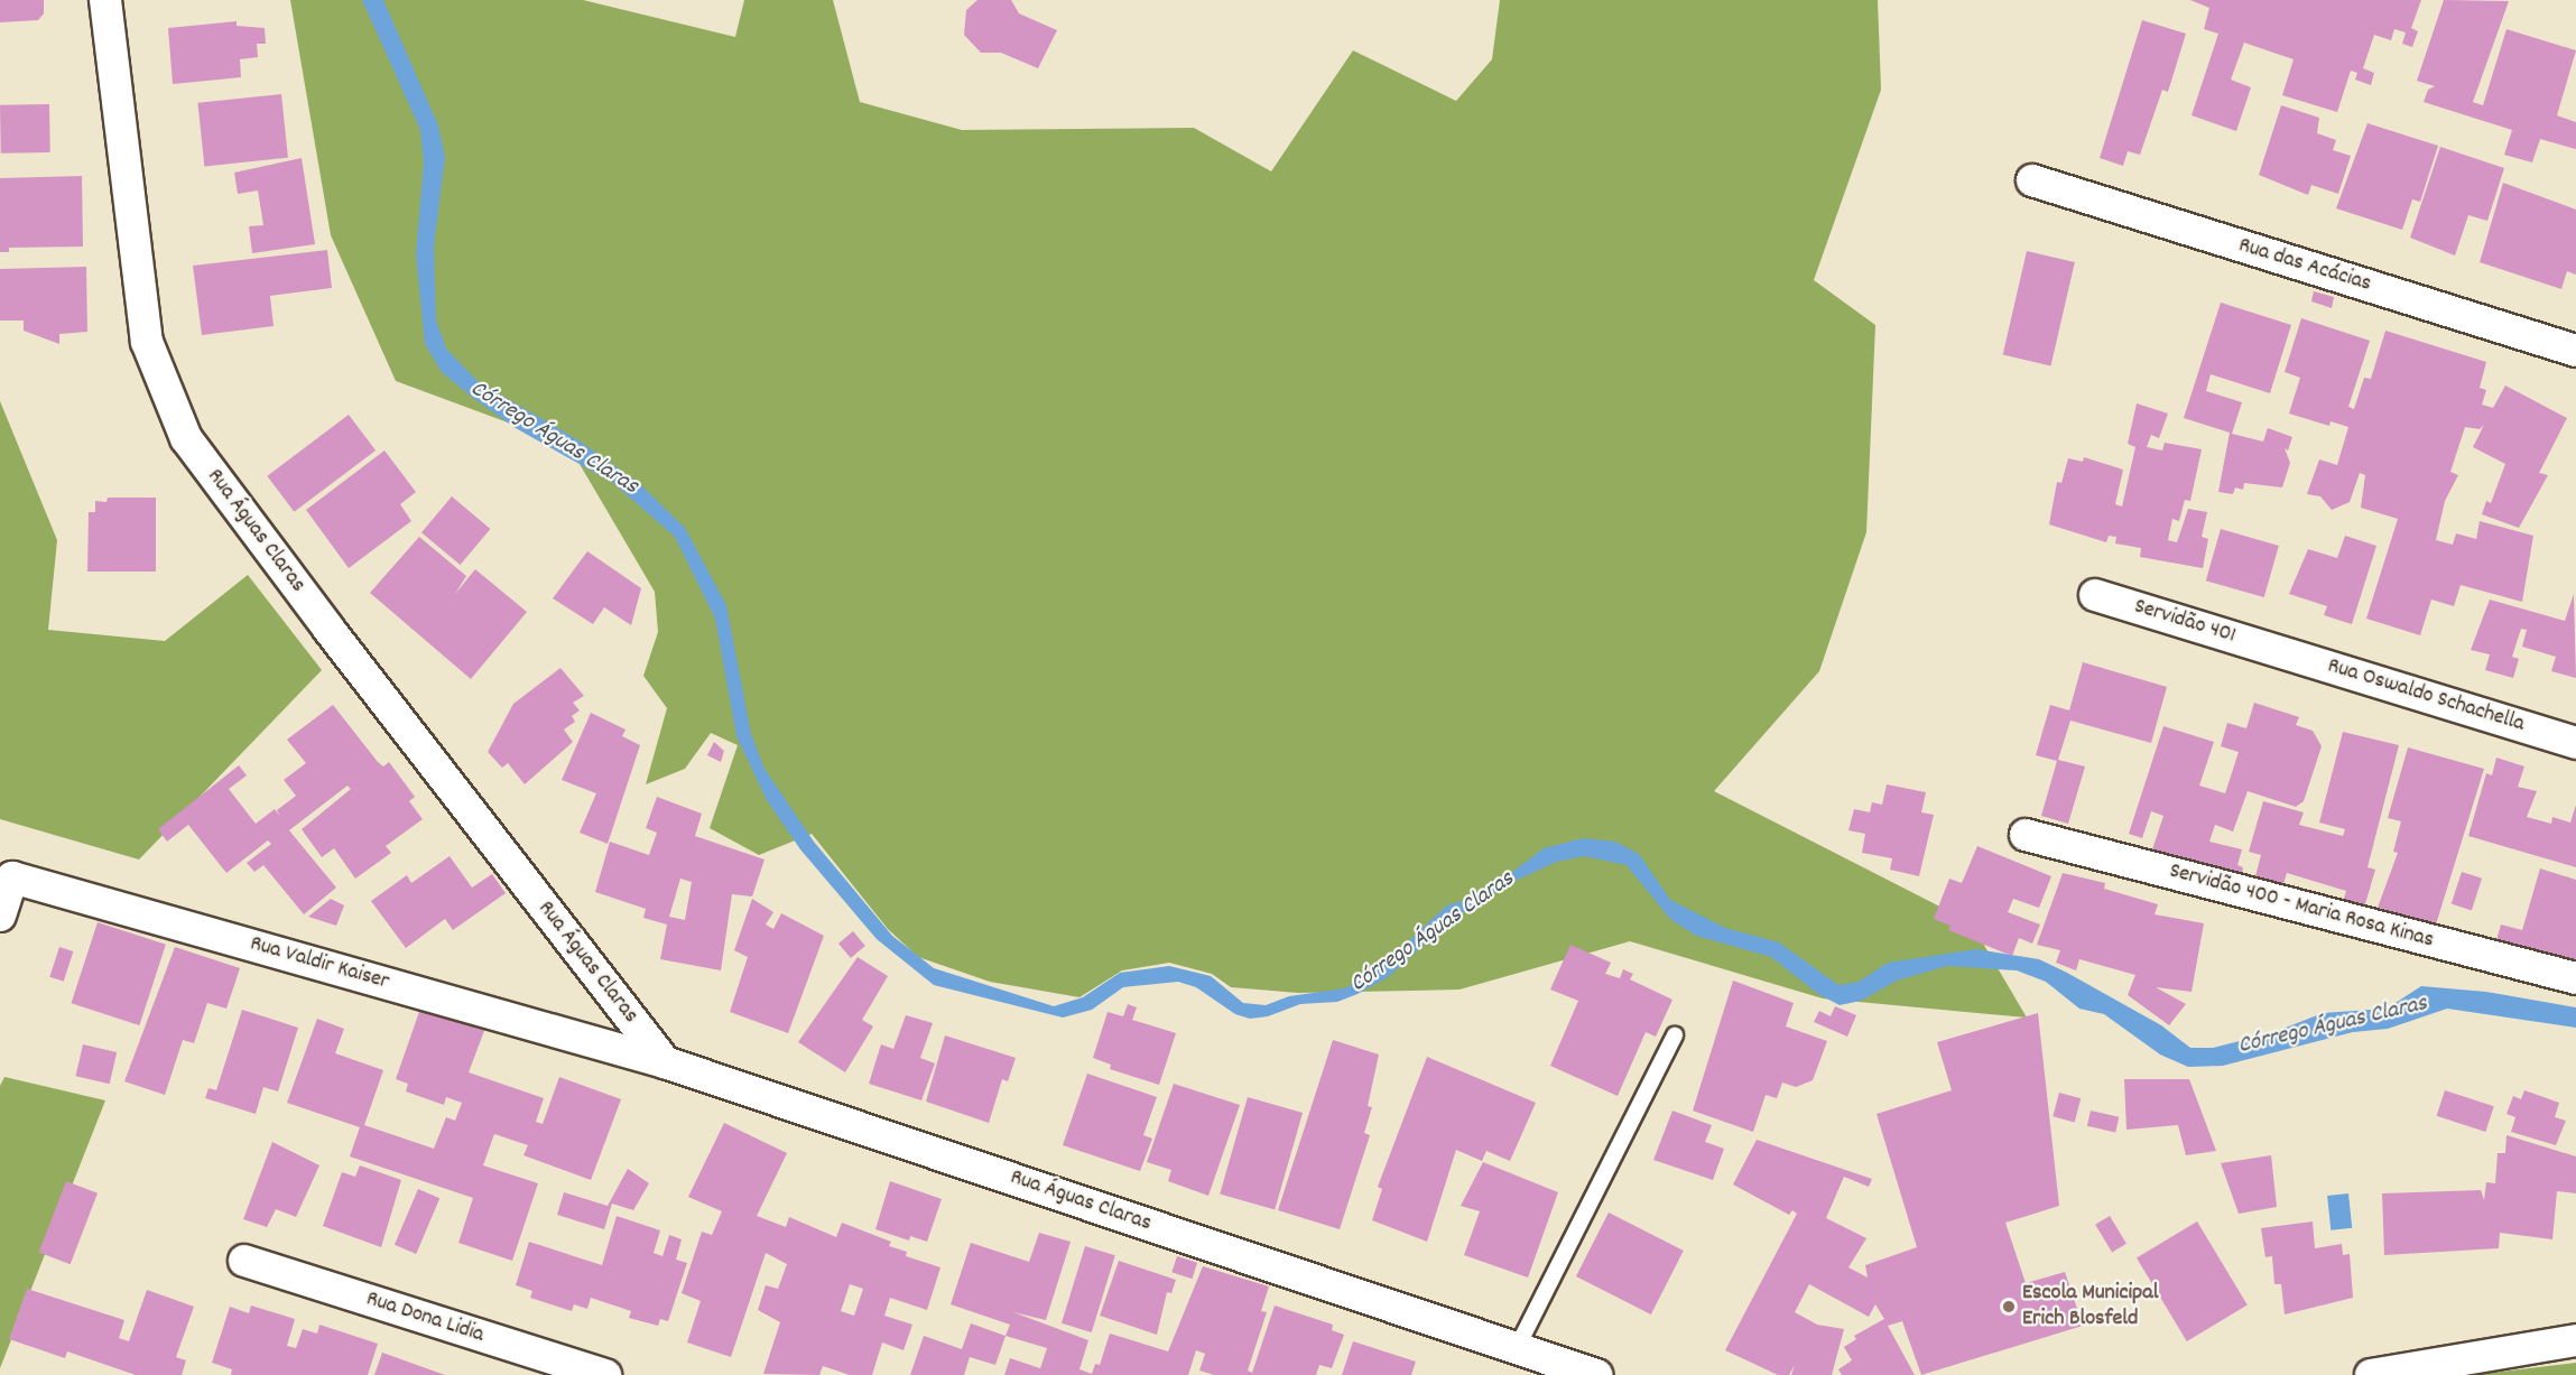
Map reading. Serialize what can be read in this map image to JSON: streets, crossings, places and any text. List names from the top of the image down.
{
  "streets": {
    "street": [
      "Rua das Acácias",
      "Rua Águas Claras",
      "Servidão 401",
      "Rua Oswaldo Schachella",
      "Servidão 400 - Maria Rosa Kinas",
      "Rua Valdir Kaiser",
      "Rua Dona Lidia"
    ]
  },
  "crossings": [
    ["Rua Águas Claras", "Rua Valdir Kaiser"],
    ["Servidão 401", "Rua Oswaldo Schachella"]
  ],
  "water": ["Córrego Águas Claras"],
  "places": ["Escola Municipal Erich Blosfeld"]
}
